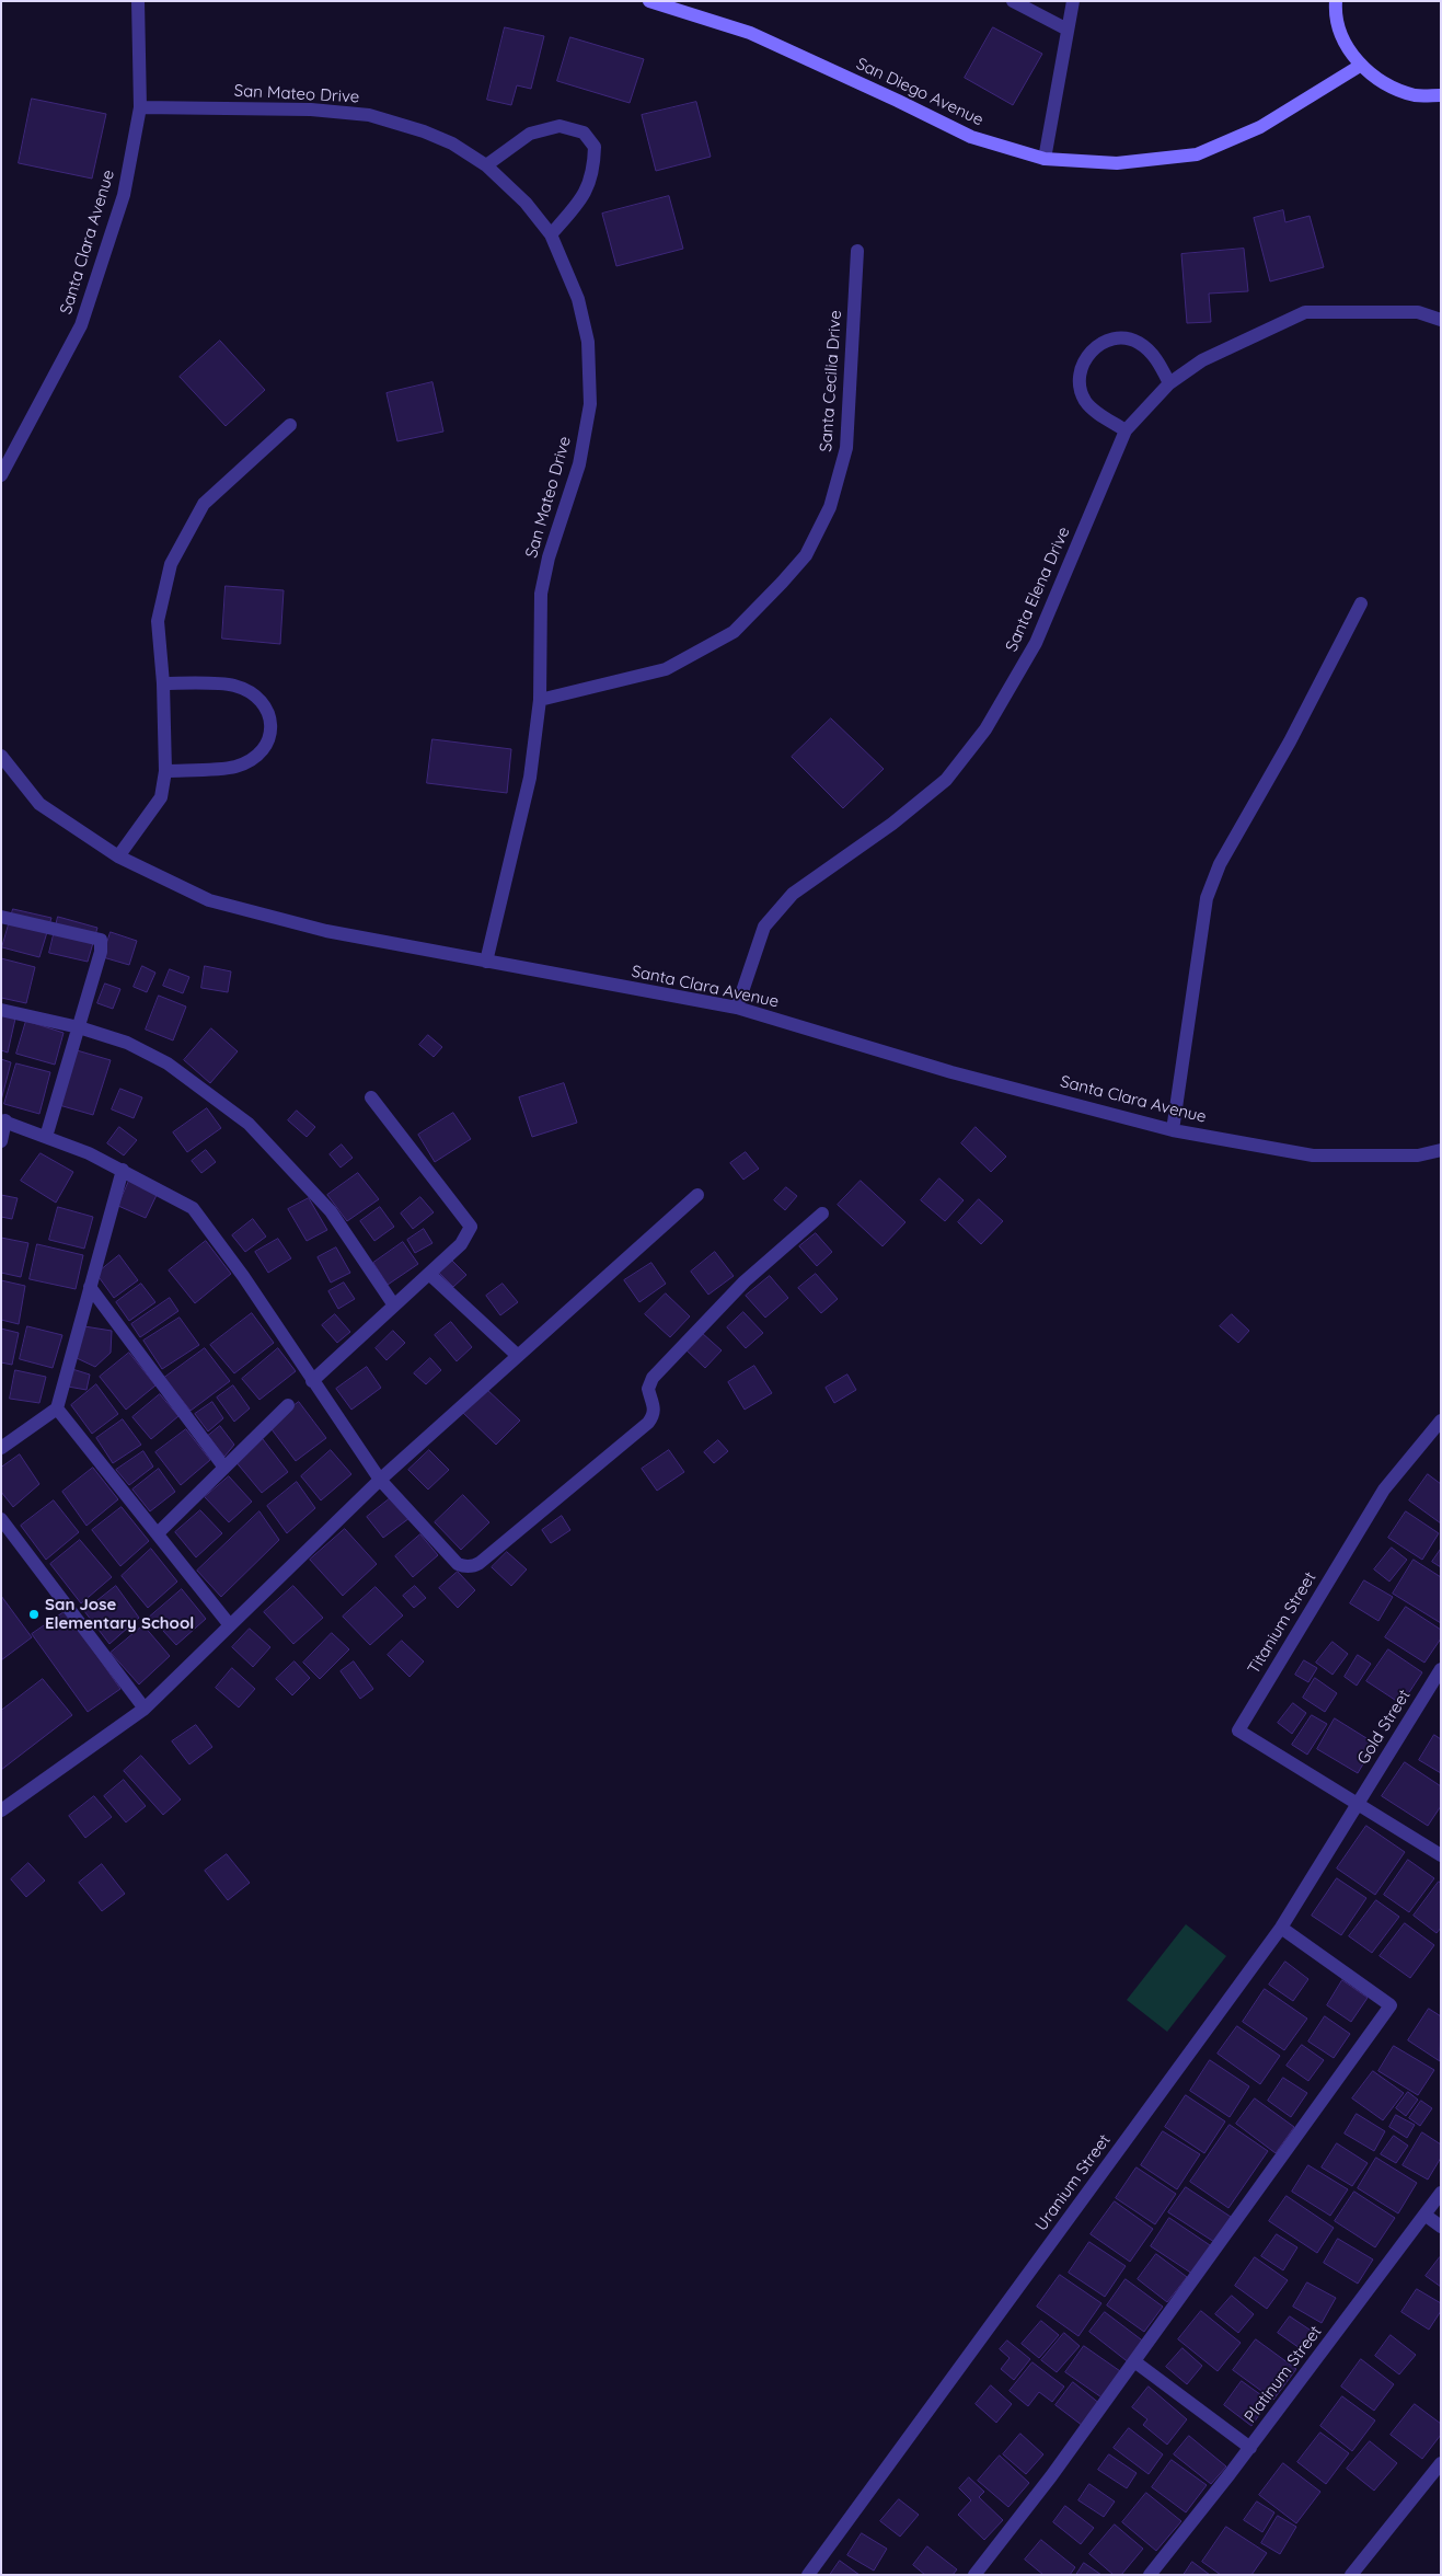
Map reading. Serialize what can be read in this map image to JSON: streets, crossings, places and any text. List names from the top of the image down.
{
  "streets": {
    "street": [
      "San Diego Avenue",
      "San Mateo Drive",
      "Santa Clara Avenue",
      "Santa Cecilia Drive",
      "Santa Elena Drive",
      "Titanium Street",
      "Gold Street",
      "Uranium Street",
      "Platinum Street"
    ]
  },
  "crossings": [
    ["San Mateo Drive", "Santa Clara Avenue"],
    ["San Mateo Drive", "Santa Cecilia Drive"],
    ["Santa Clara Avenue", "Santa Elena Drive"],
    ["Titanium Street", "Gold Street"],
    ["Titanium Street", "Uranium Street"],
    ["Gold Street", "Uranium Street"]
  ],
  "places": ["San Jose Elementary School"]
}
